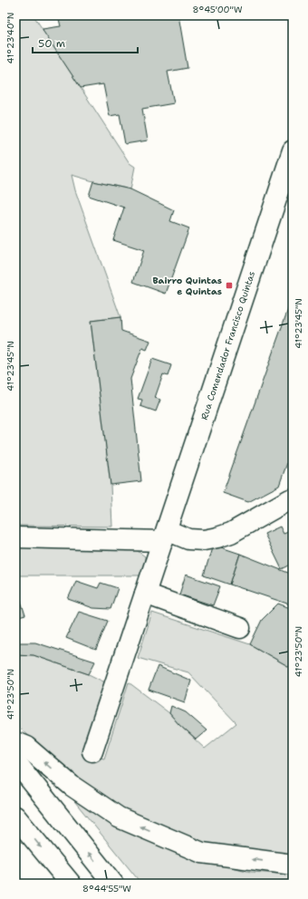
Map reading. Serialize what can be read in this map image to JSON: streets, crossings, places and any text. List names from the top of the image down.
{
  "streets": {
    "main road": ["Rua Comendador Francisco Quintas"]
  },
  "places": {
    "transit": ["Bairro Quintas e Quintas"]
  },
  "scale_bar": "50 m",
  "coordinates": [
    "8°45'00\"W",
    "41°23'40\"N",
    "41°23'45\"N",
    "41°23'50\"N",
    "8°44'55\"W"
  ]
}
